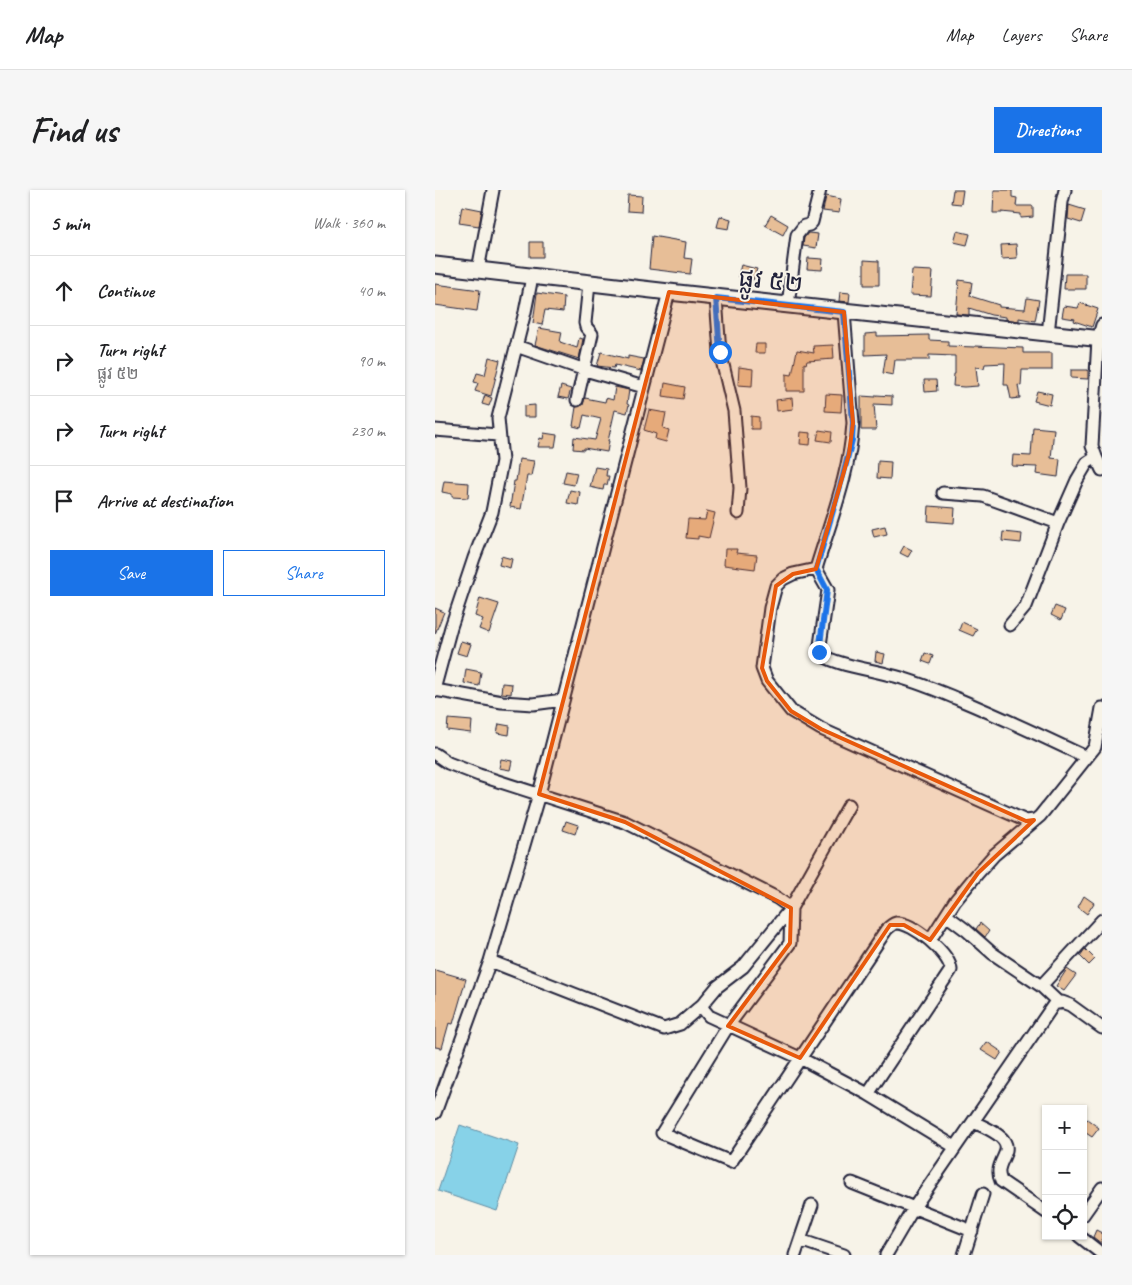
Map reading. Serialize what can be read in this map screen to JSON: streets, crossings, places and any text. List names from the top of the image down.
{
  "streets": {
    "street": ["ផ្លូវ ៥២"]
  },
  "page": {
    "header": "Map",
    "nav": ["Map", "Layers", "Share"],
    "buttons": [
      "Directions",
      ["Save", "Share"]
    ],
    "title": "Find us",
    "heading": ["5 min", "Walk · 360 m"],
    "list": [
      ["Continue", "40 m"],
      ["Turn right", "ផ្លូវ ៥២", "90 m"],
      ["Turn right", "230 m"],
      "Arrive at destination"
    ],
    "map_buttons": ["+", "−"]
  }
}
